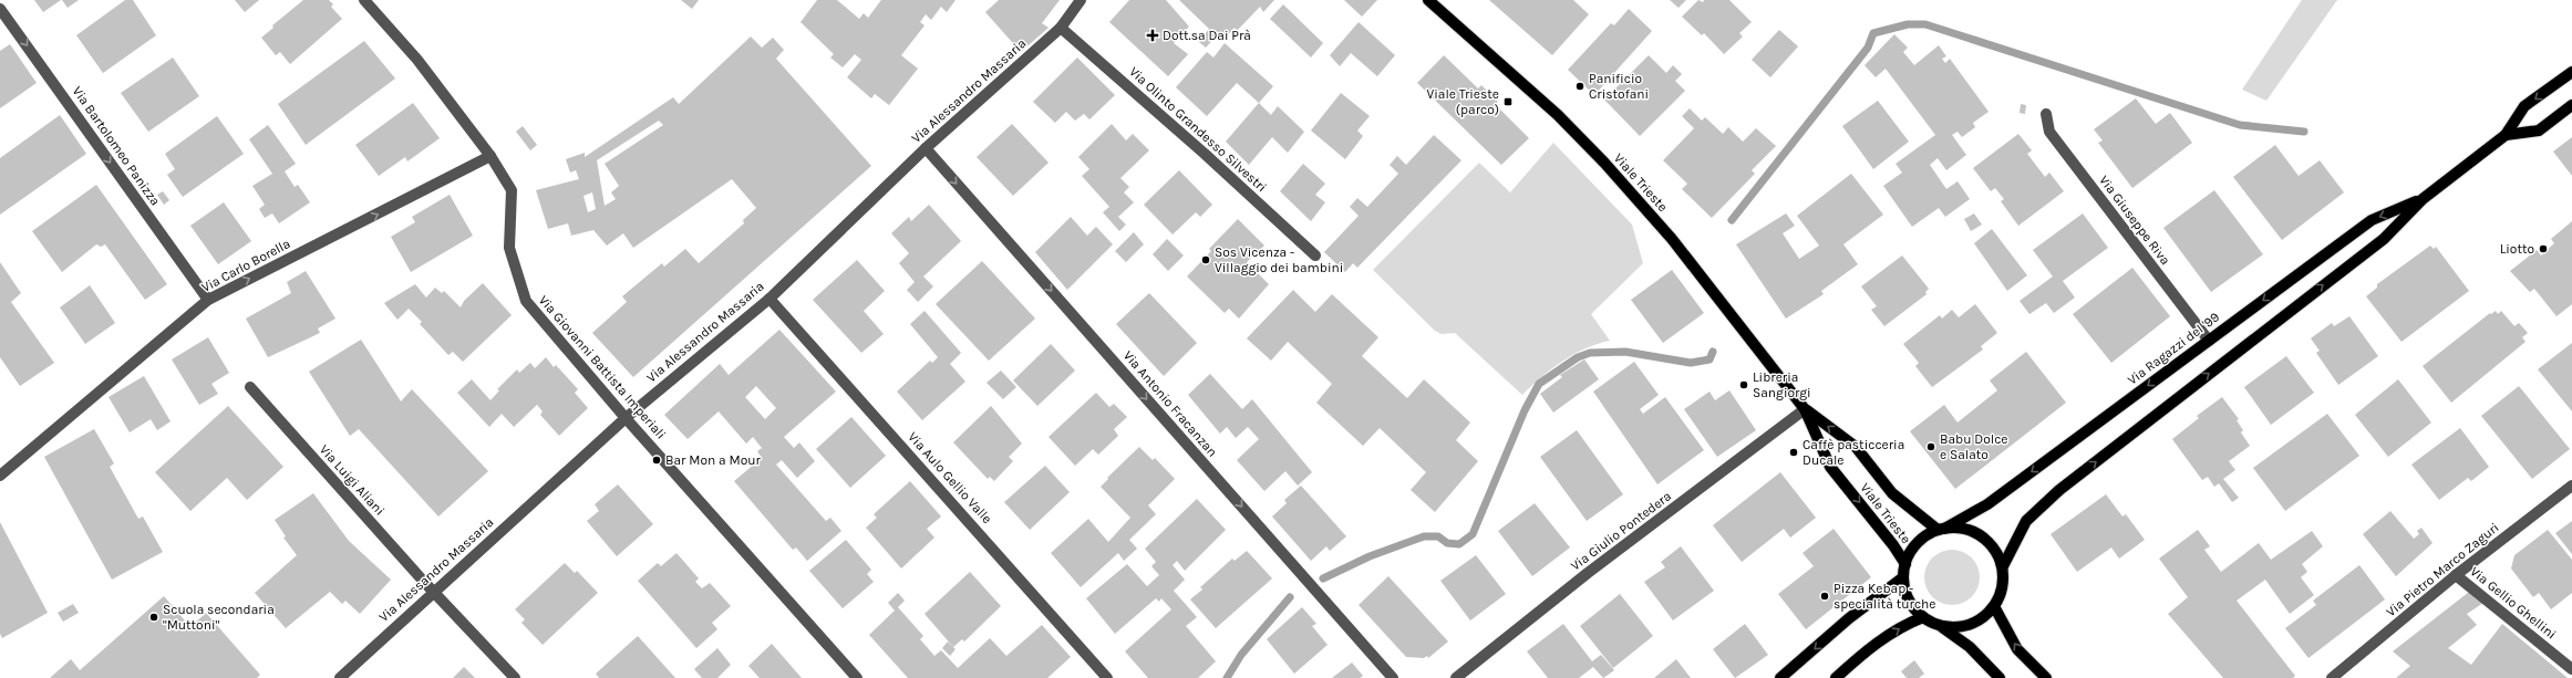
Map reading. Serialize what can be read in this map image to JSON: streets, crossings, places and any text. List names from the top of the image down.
{
  "streets": {
    "main road": ["Viale Trieste", "Via Ragazzi del '99"],
    "street": [
      "Via Alessandro Massaria",
      "Via Olinto Grandesso Silvestri",
      "Via Bartolomeo Panizza",
      "Via Giuseppe Riva",
      "Via Carlo Borella",
      "Via Giovanni Battista Imperiali",
      "Via Antonio Fracanzan",
      "Via Aulo Gellio Valle",
      "Via Luigi Aliani",
      "Via Giulio Pontedera",
      "Via Pietro Marco Zaguri",
      "Via Gellio Ghellini"
    ]
  },
  "crossings": [
    ["Via Alessandro Massaria", "Via Olinto Grandesso Silvestri"],
    ["Via Alessandro Massaria", "Via Giovanni Battista Imperiali"],
    ["Via Alessandro Massaria", "Via Antonio Fracanzan"],
    ["Via Alessandro Massaria", "Via Aulo Gellio Valle"],
    ["Via Alessandro Massaria", "Via Luigi Aliani"],
    ["Via Bartolomeo Panizza", "Via Carlo Borella"],
    ["Viale Trieste", "Via Ragazzi del '99"],
    ["Viale Trieste", "Via Giulio Pontedera"],
    ["Via Giuseppe Riva", "Via Ragazzi del '99"],
    ["Via Carlo Borella", "Via Giovanni Battista Imperiali"],
    ["Via Pietro Marco Zaguri", "Via Gellio Ghellini"]
  ],
  "one_way": ["Via Bartolomeo Panizza", "Via Carlo Borella", "Via Antonio Fracanzan"],
  "places": {
    "health": ["Dott.sa Dai Prà"],
    "other": [
      "Panificio Cristofani",
      "Liotto",
      "Sos Vicenza - Villaggio dei bambini",
      "Libreria Sangiorgi",
      "Babu Dolce e Salato",
      "Caffè pasticceria Ducale",
      "Bar Mon a Mour",
      "Pizza Kebap - specialità turche",
      "Scuola secondaria \"Muttoni\""
    ],
    "transit": ["Viale Trieste (parco)"]
  }
}
